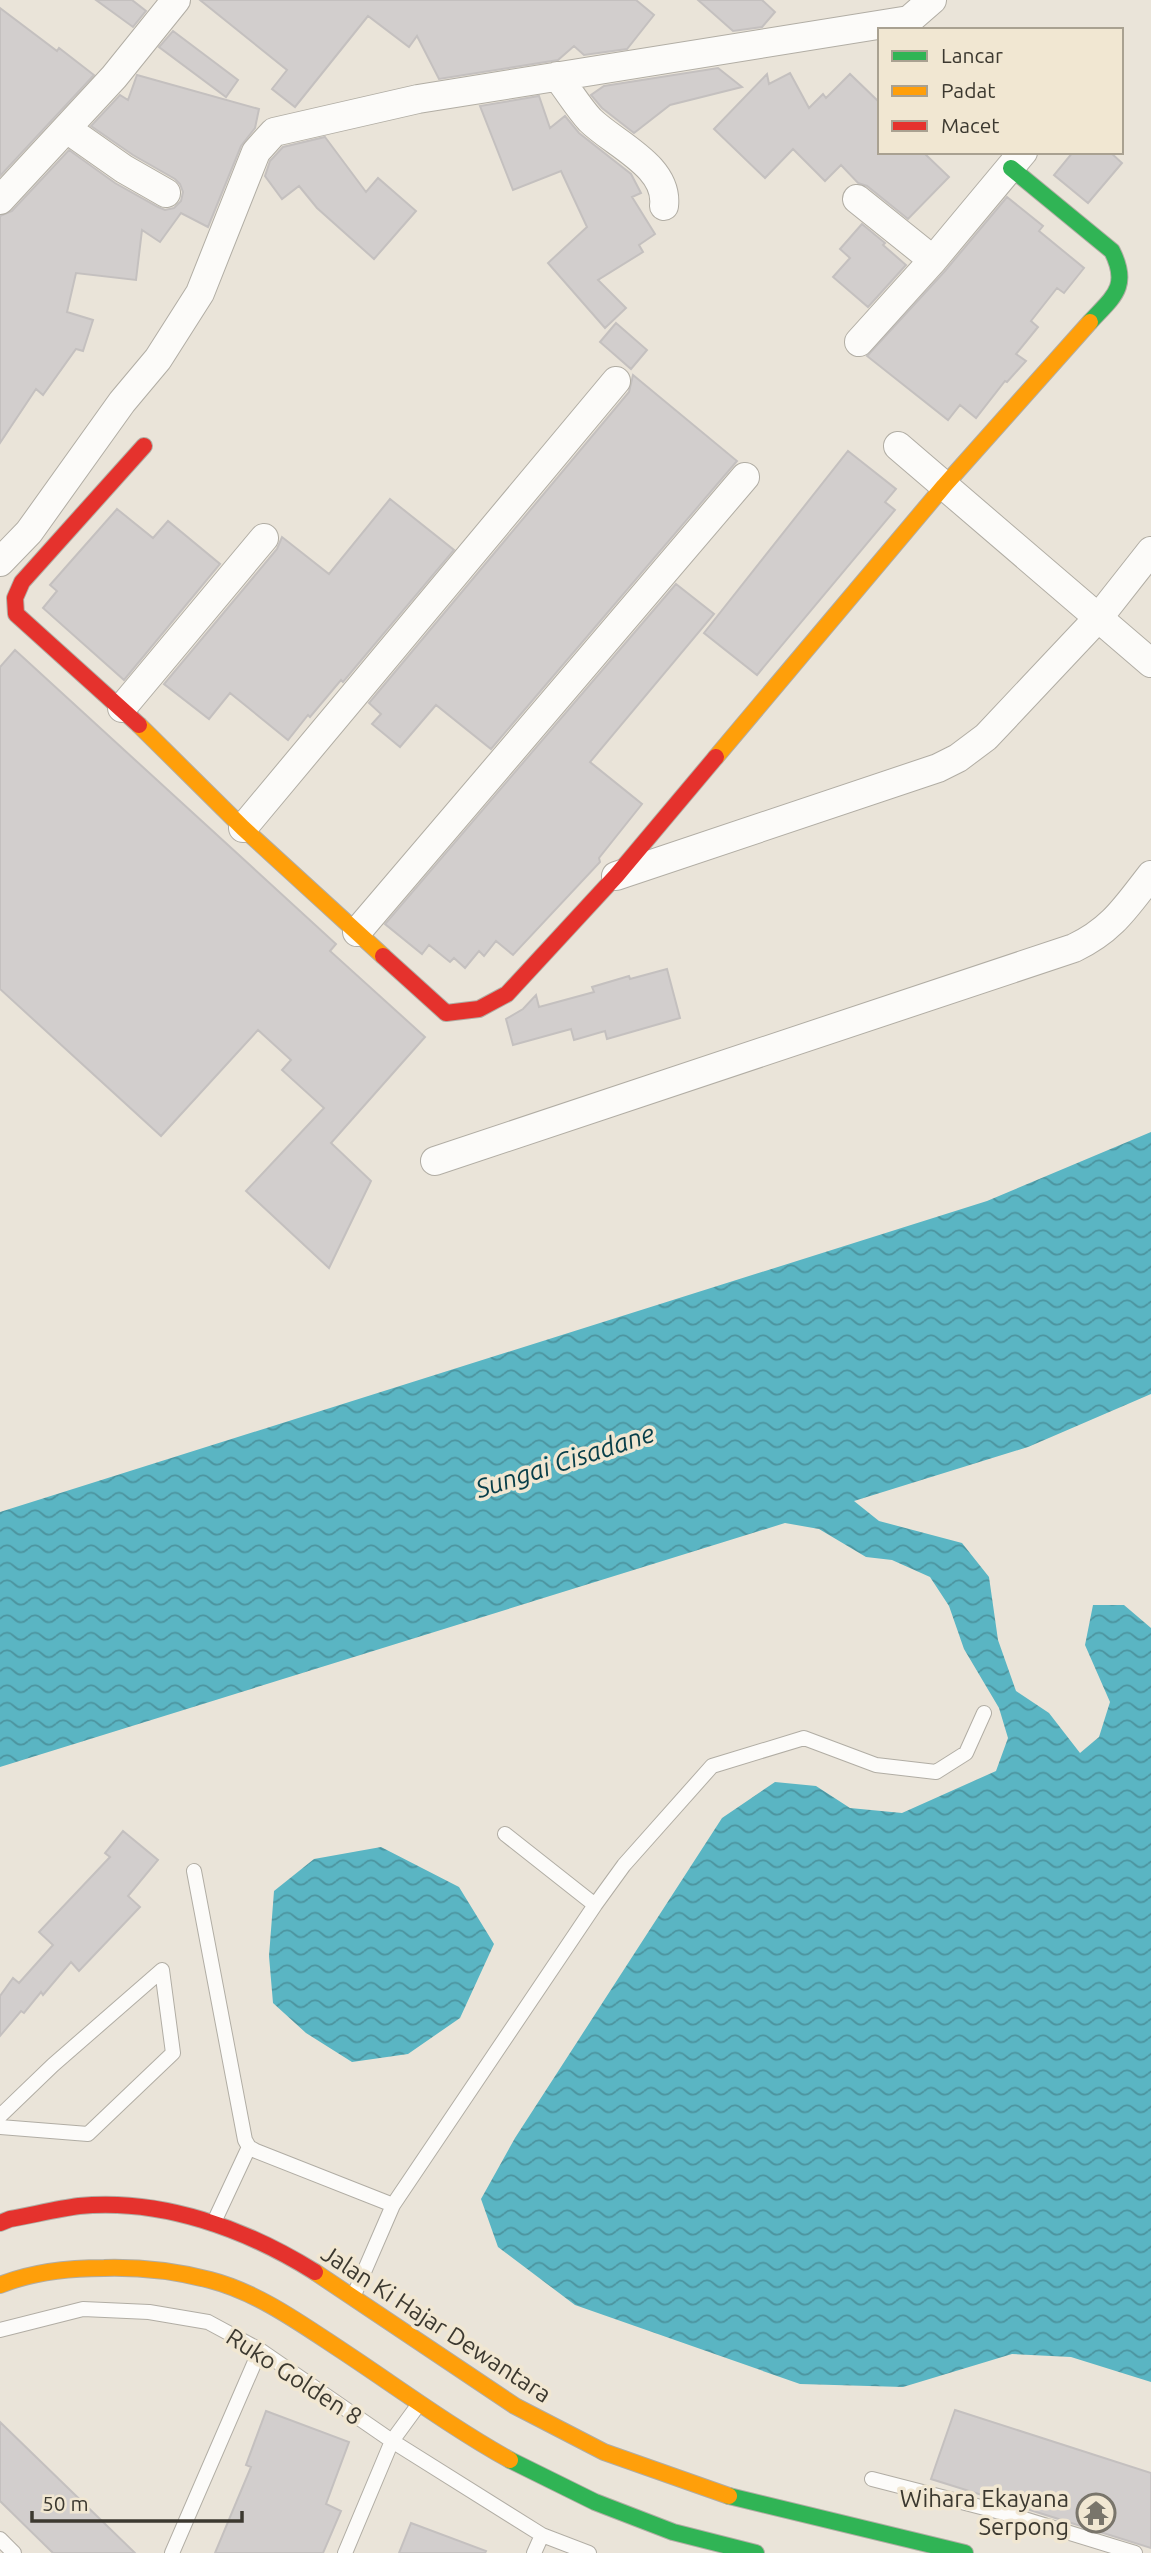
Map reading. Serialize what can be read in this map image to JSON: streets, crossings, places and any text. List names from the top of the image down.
{
  "streets": {
    "street": ["Jalan Ki Hajar Dewantara"],
    "lane": ["Ruko Golden 8"]
  },
  "water": ["Sungai Cisadane"],
  "places": {
    "temple": ["Wihara Ekayana Serpong"]
  },
  "legend": ["Lancar", "Padat", "Macet"],
  "scale_bar": "50 m"
}
